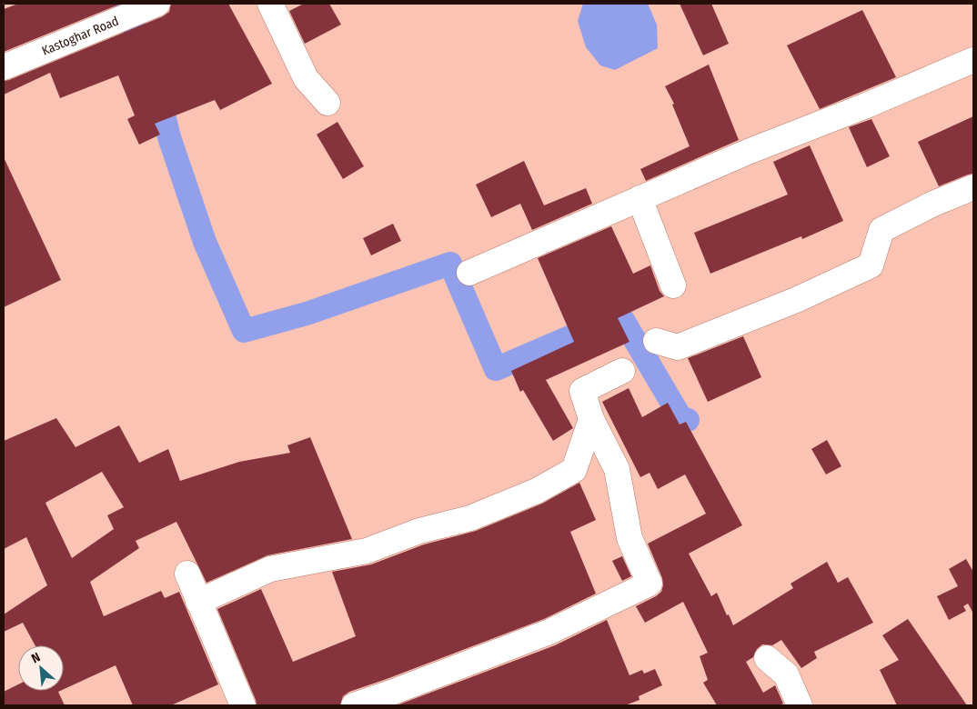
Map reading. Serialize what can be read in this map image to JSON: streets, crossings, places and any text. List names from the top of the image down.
{
  "streets": {
    "street": ["Kastoghar Road"]
  },
  "north": "top left"
}
